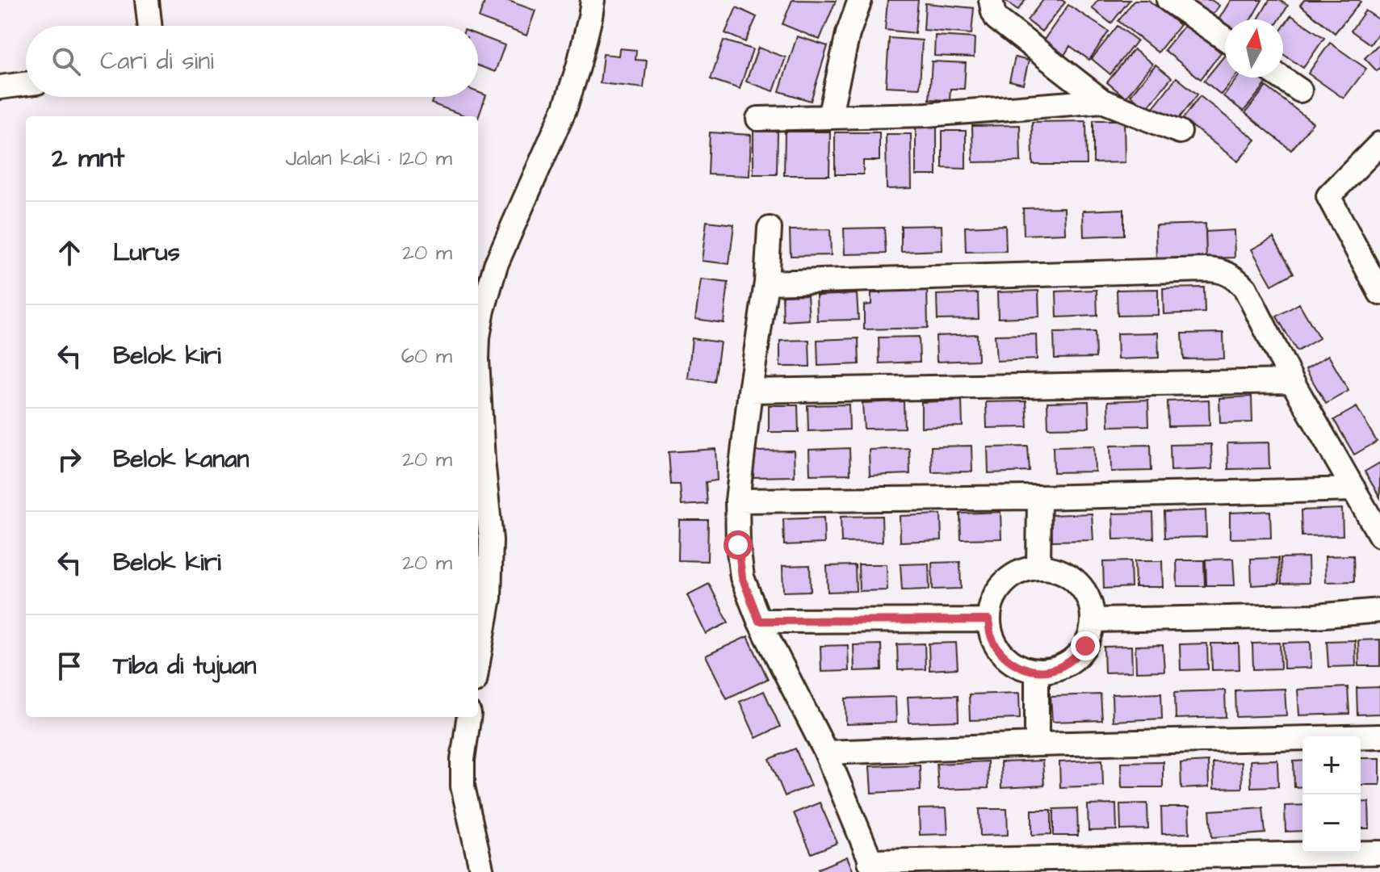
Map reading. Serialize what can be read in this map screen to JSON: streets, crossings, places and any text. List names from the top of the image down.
{
  "north": "top",
  "page": {
    "search": "Cari di sini",
    "heading": ["2 mnt", "Jalan kaki · 120 m"],
    "list": [
      ["Lurus", "20 m"],
      ["Belok kiri", "60 m"],
      ["Belok kanan", "20 m"],
      ["Belok kiri", "20 m"],
      "Tiba di tujuan"
    ],
    "map_buttons": ["+", "−"]
  }
}
